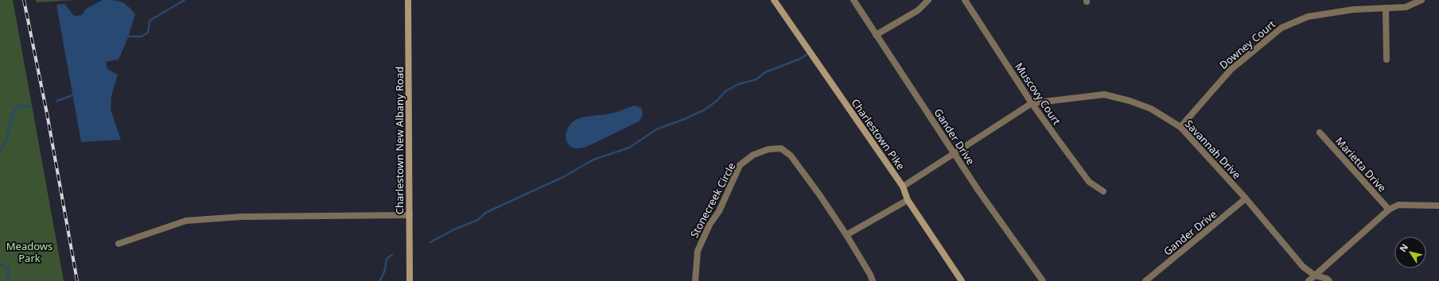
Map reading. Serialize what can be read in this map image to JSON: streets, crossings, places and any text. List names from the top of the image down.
{
  "streets": {
    "street": [
      "Downey Court",
      "Muscovy Court",
      "Charlestown Pike",
      "Gander Drive",
      "Charlestown New Albany Road",
      "Savannah Drive",
      "Marietta Drive",
      "Stonecreek Circle"
    ]
  },
  "crossings": [
    ["Downey Court", "Savannah Drive"],
    ["Muscovy Court", "Savannah Drive"],
    ["Charlestown Pike", "Savannah Drive"],
    ["Gander Drive", "Savannah Drive"]
  ],
  "parks": ["Meadows Park"],
  "north": "top left"
}
